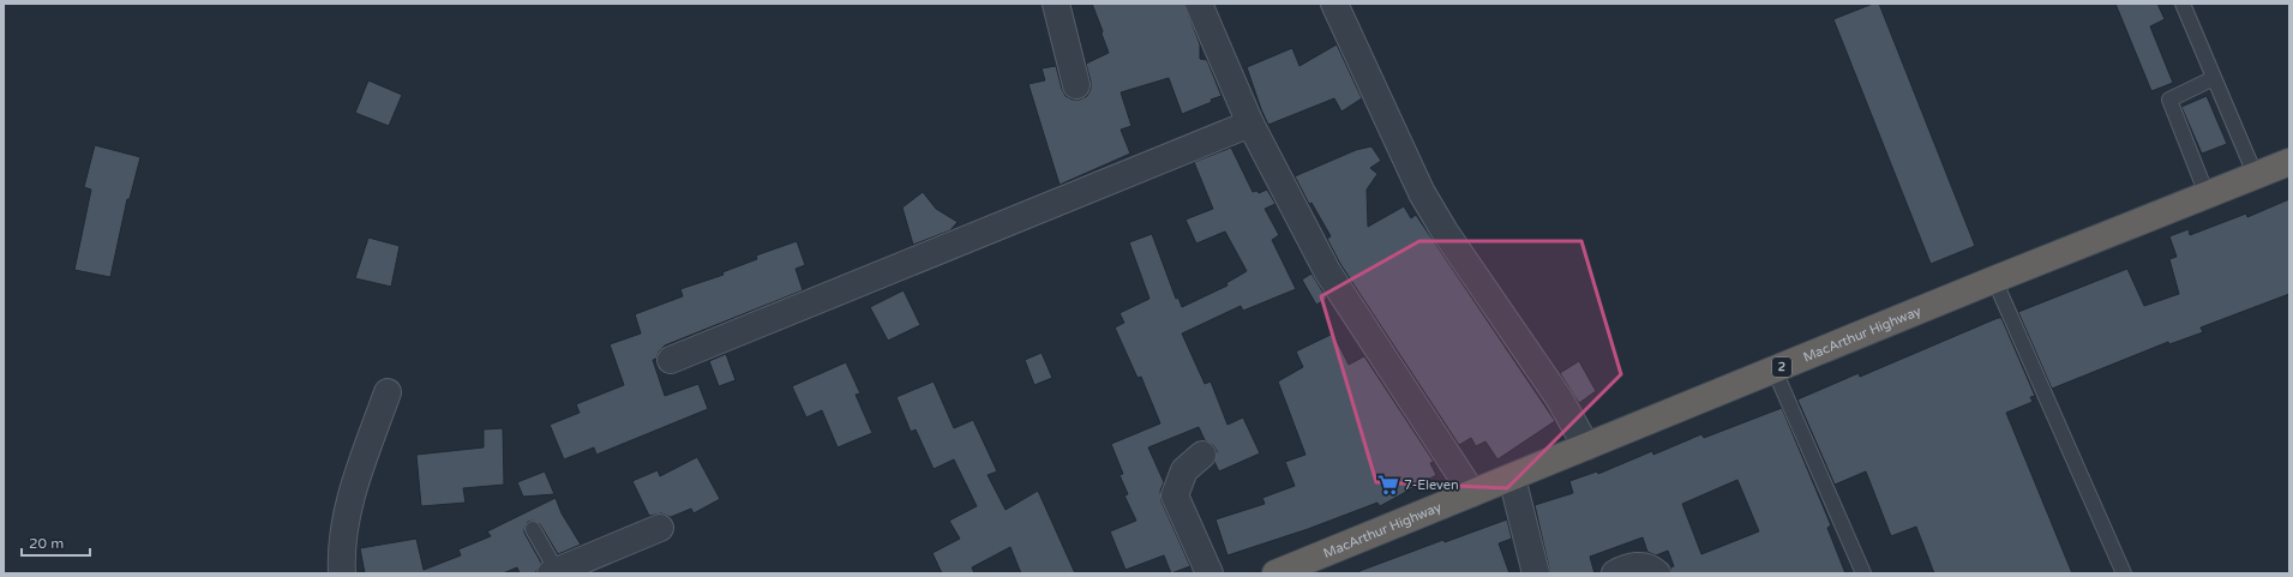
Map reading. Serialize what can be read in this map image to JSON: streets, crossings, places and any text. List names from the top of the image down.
{
  "streets": {
    "highway": ["MacArthur Highway", "2"]
  },
  "places": {
    "supermarket": ["7-Eleven"]
  },
  "scale_bar": "20 m"
}
